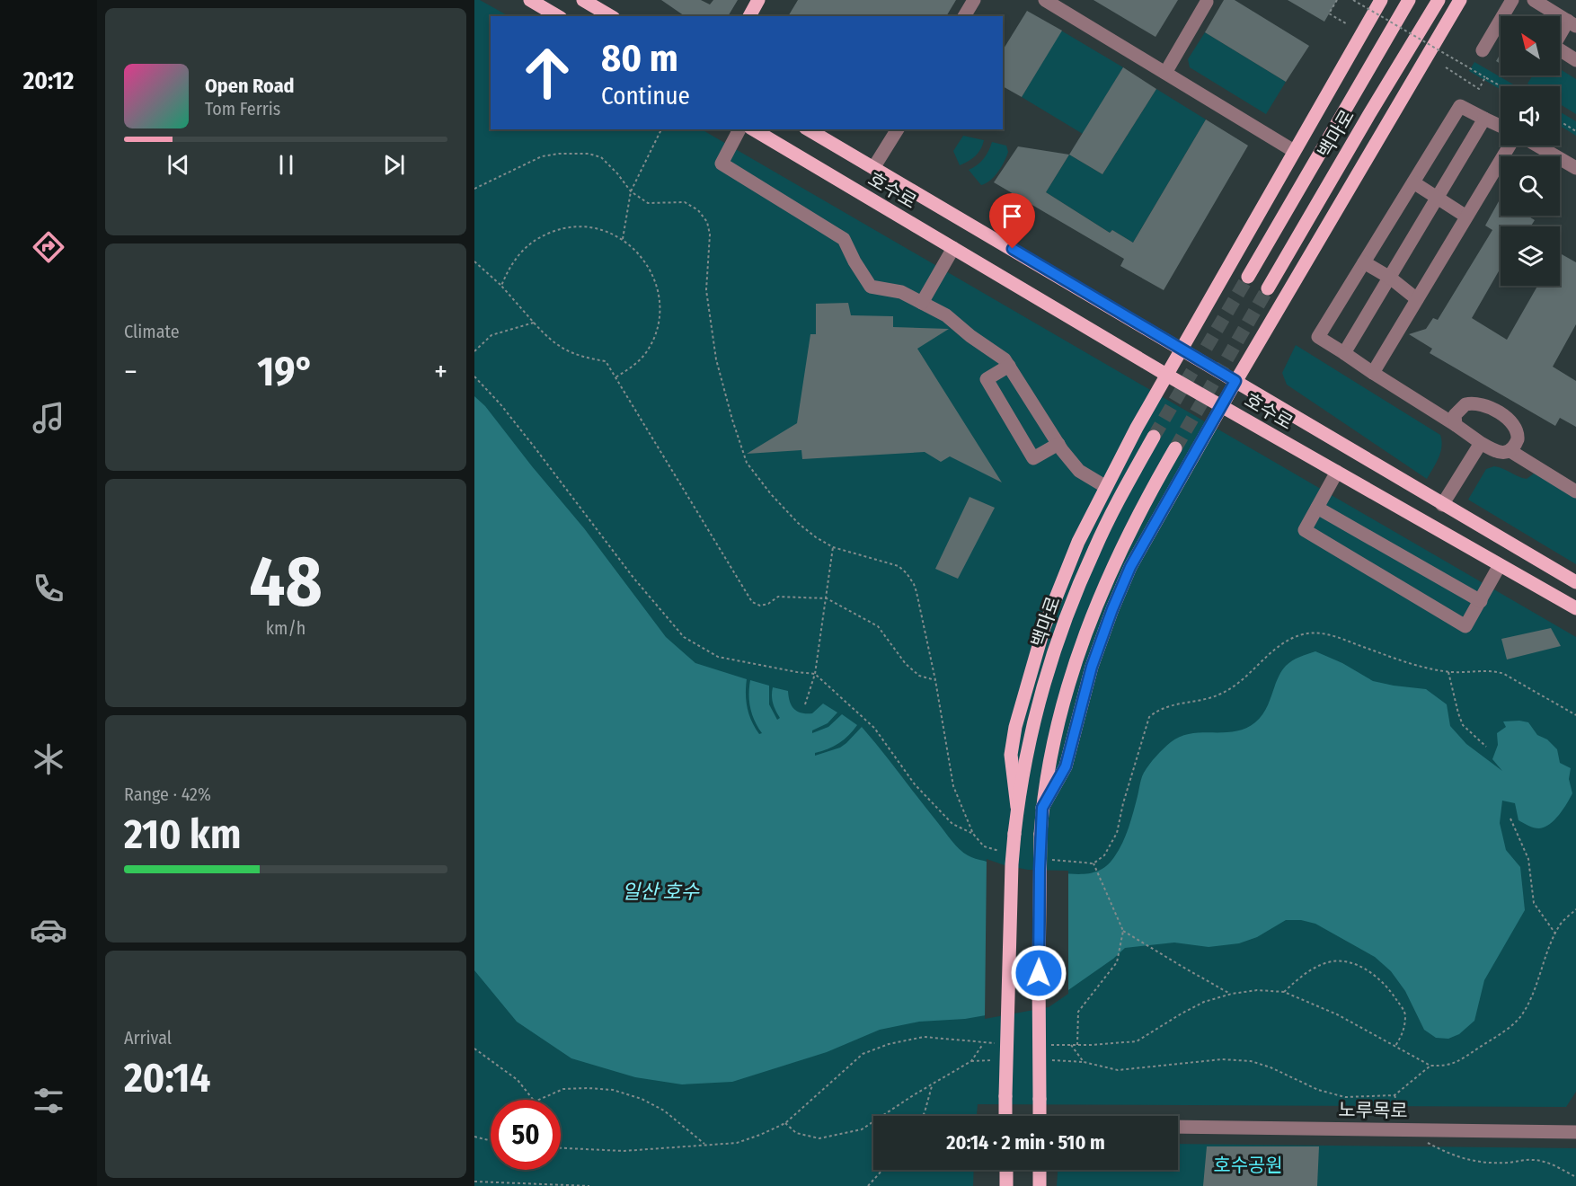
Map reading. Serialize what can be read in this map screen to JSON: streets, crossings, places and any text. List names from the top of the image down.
{
  "streets": {
    "main road": ["백마로", "호수로"],
    "street": ["노루목로"]
  },
  "water": ["일산 호수"],
  "parks": ["호수공원"],
  "north": "top left",
  "page": {
    "tabs": "20:12",
    "turn": ["80 m", "Continue"],
    "song": ["Open Road", "Tom Ferris"],
    "tile": [
      "Climate",
      ["48", "km/h"],
      ["Range · 42%", "210 km"],
      ["Arrival", "20:14"]
    ],
    "heat": ["−", "19°", "+"],
    "limit": "50",
    "trip": "20:14 · 2 min · 510 m"
  }
}
